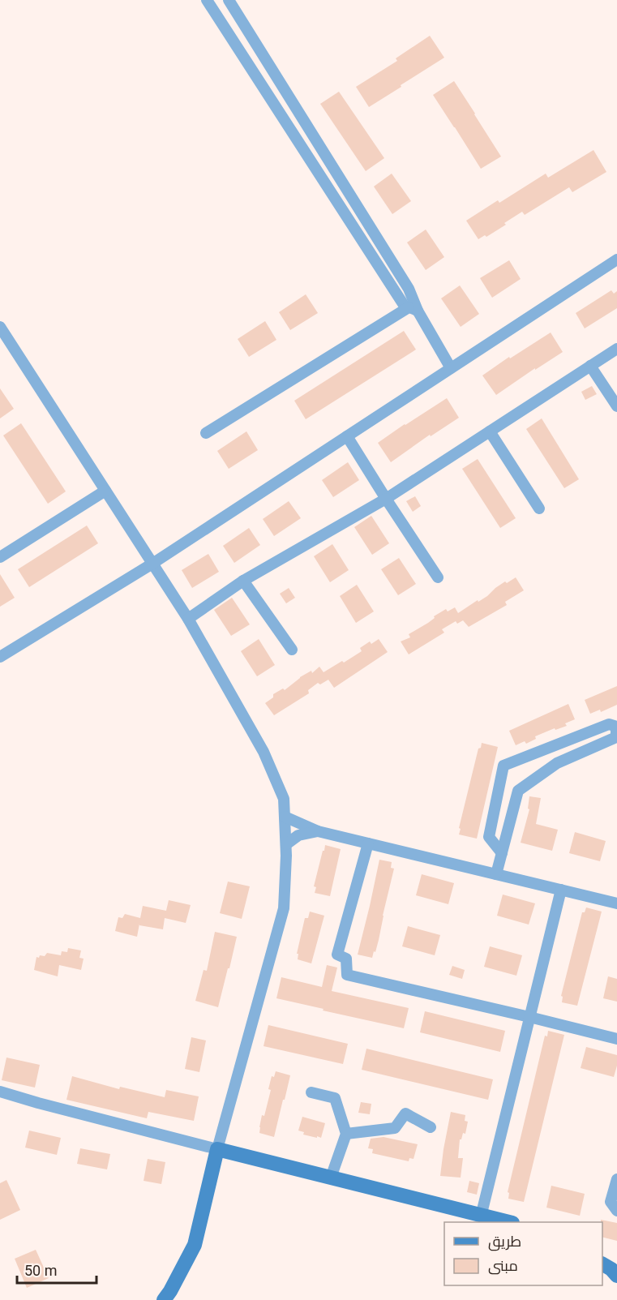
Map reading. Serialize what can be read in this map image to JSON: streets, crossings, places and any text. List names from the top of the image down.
{
  "legend": ["طريق", "مبنى"],
  "scale_bar": "50 m"
}
